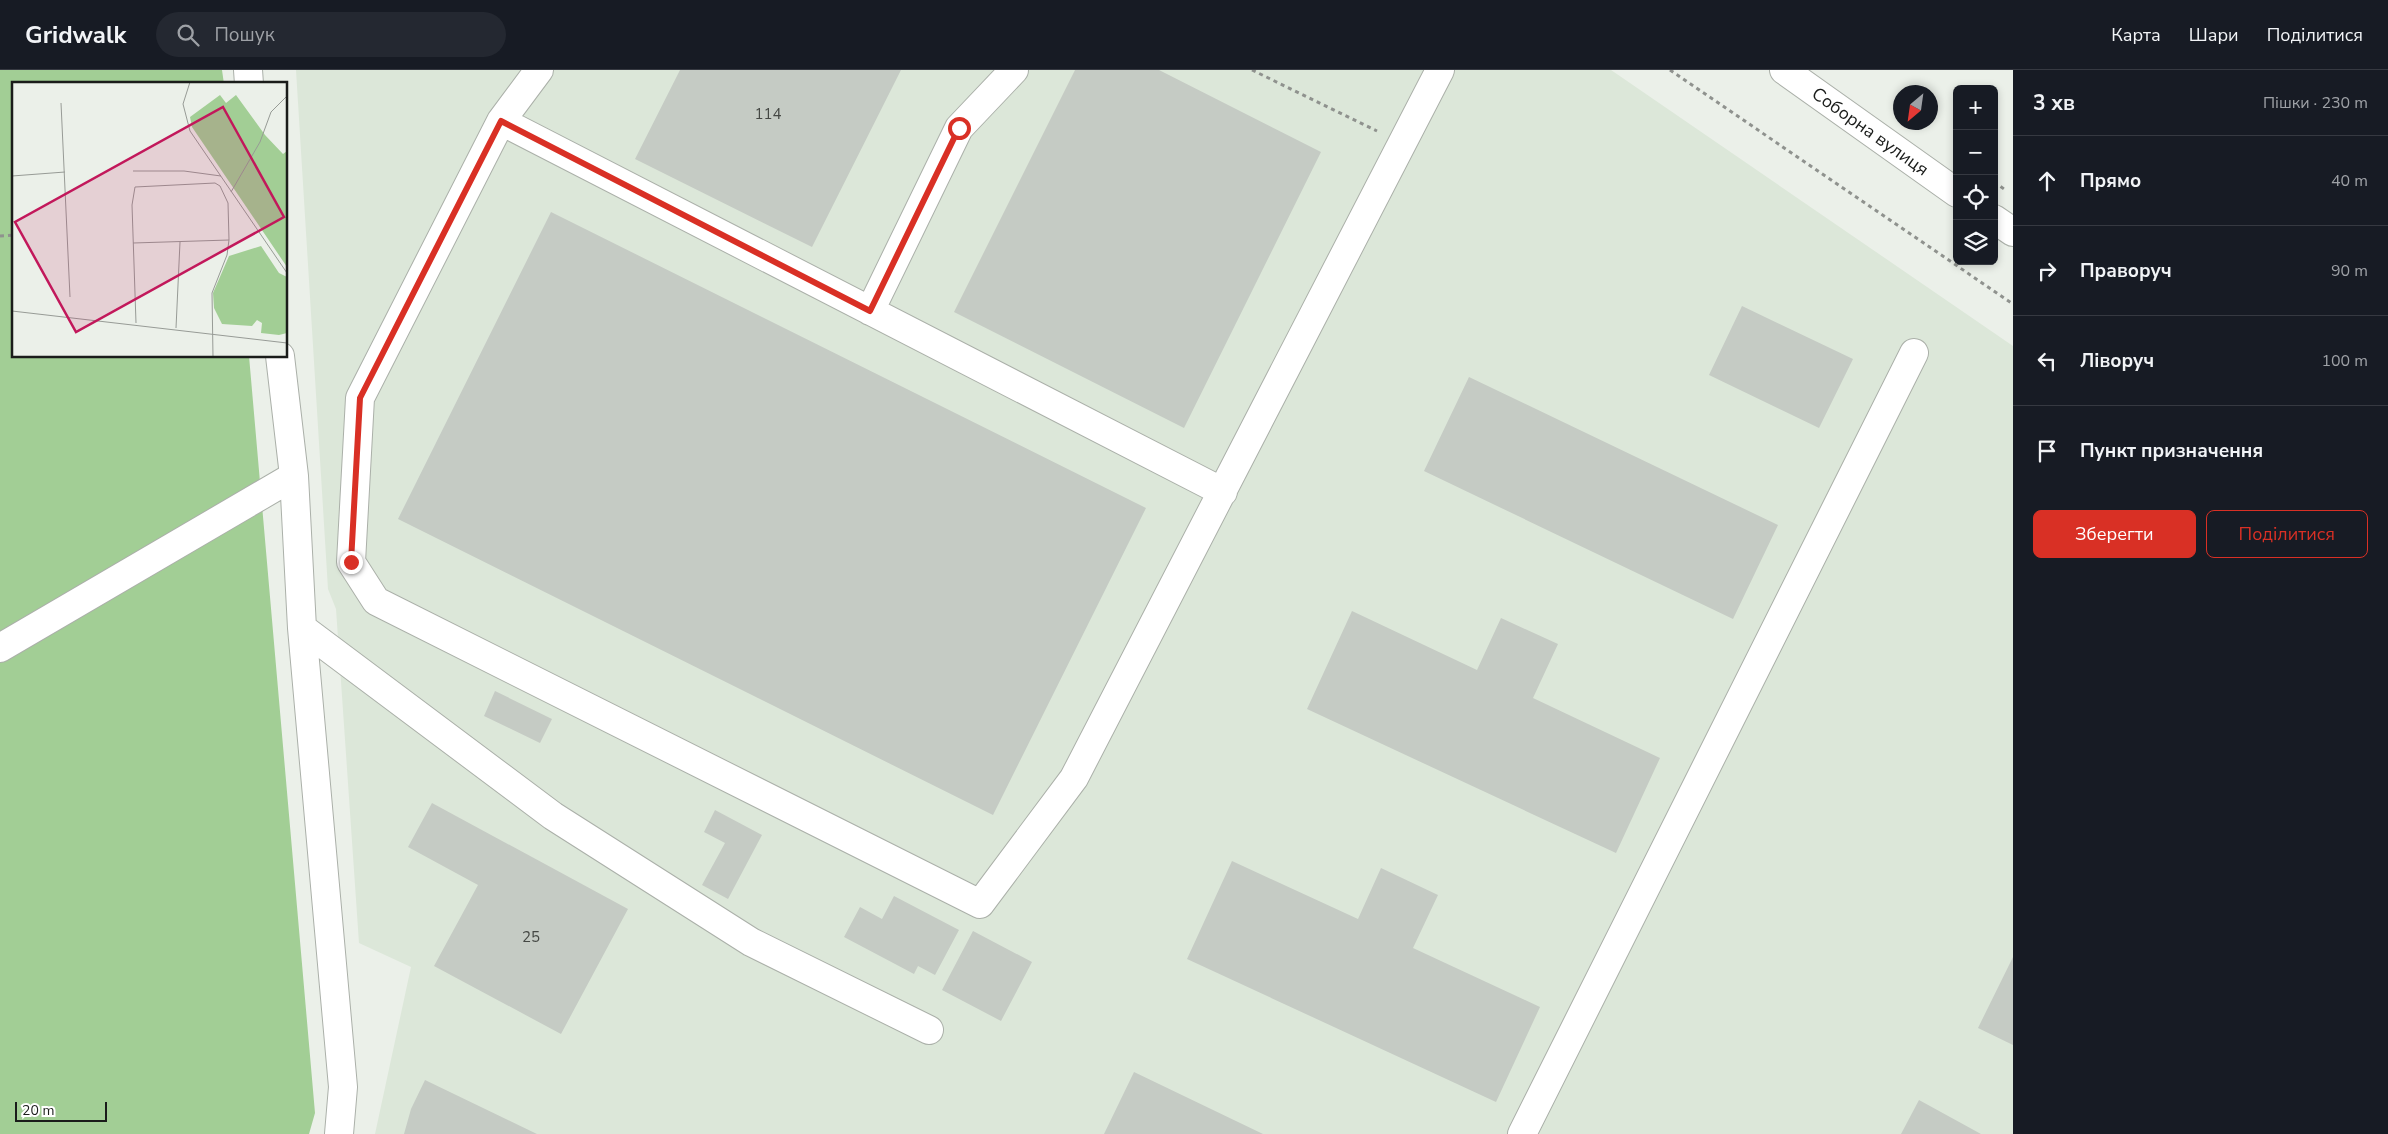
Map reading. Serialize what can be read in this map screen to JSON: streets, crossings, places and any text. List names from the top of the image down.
{
  "streets": {
    "street": ["Соборна вулиця"]
  },
  "house_numbers": ["114", "25"],
  "scale_bar": "20 m",
  "north": "bottom left",
  "page": {
    "header": "Gridwalk",
    "search": "Пошук",
    "nav": ["Карта", "Шари", "Поділитися"],
    "heading": ["3 хв", "Пішки · 230 m"],
    "map_buttons": ["+", "−"],
    "list": [
      ["Прямо", "40 m"],
      ["Праворуч", "90 m"],
      ["Ліворуч", "100 m"],
      "Пункт призначення"
    ],
    "buttons": ["Зберегти", "Поділитися"],
    "scale": "20 m"
  }
}
